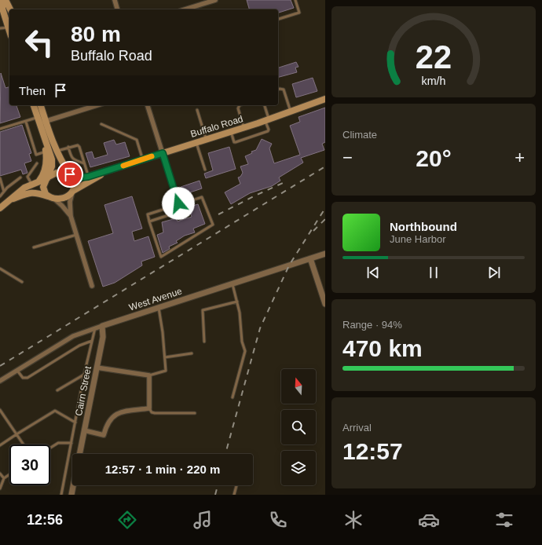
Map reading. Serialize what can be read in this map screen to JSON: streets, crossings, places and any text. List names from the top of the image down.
{
  "streets": {
    "main road": ["Buffalo Road"],
    "street": ["West Avenue", "Cairn Street"]
  },
  "crossings": [
    ["West Avenue", "Cairn Street"]
  ],
  "north": "top",
  "page": {
    "turn": ["80 m", "Buffalo Road"],
    "then": "Then",
    "tile": [
      "Climate",
      ["Range · 94%", "470 km"],
      ["Arrival", "12:57"]
    ],
    "heat": ["−", "20°", "+"],
    "song": ["Northbound", "June Harbor"],
    "limit": "30",
    "trip": "12:57 · 1 min · 220 m",
    "tabs": "12:56",
    "gauge": ["22", "km/h"]
  }
}
